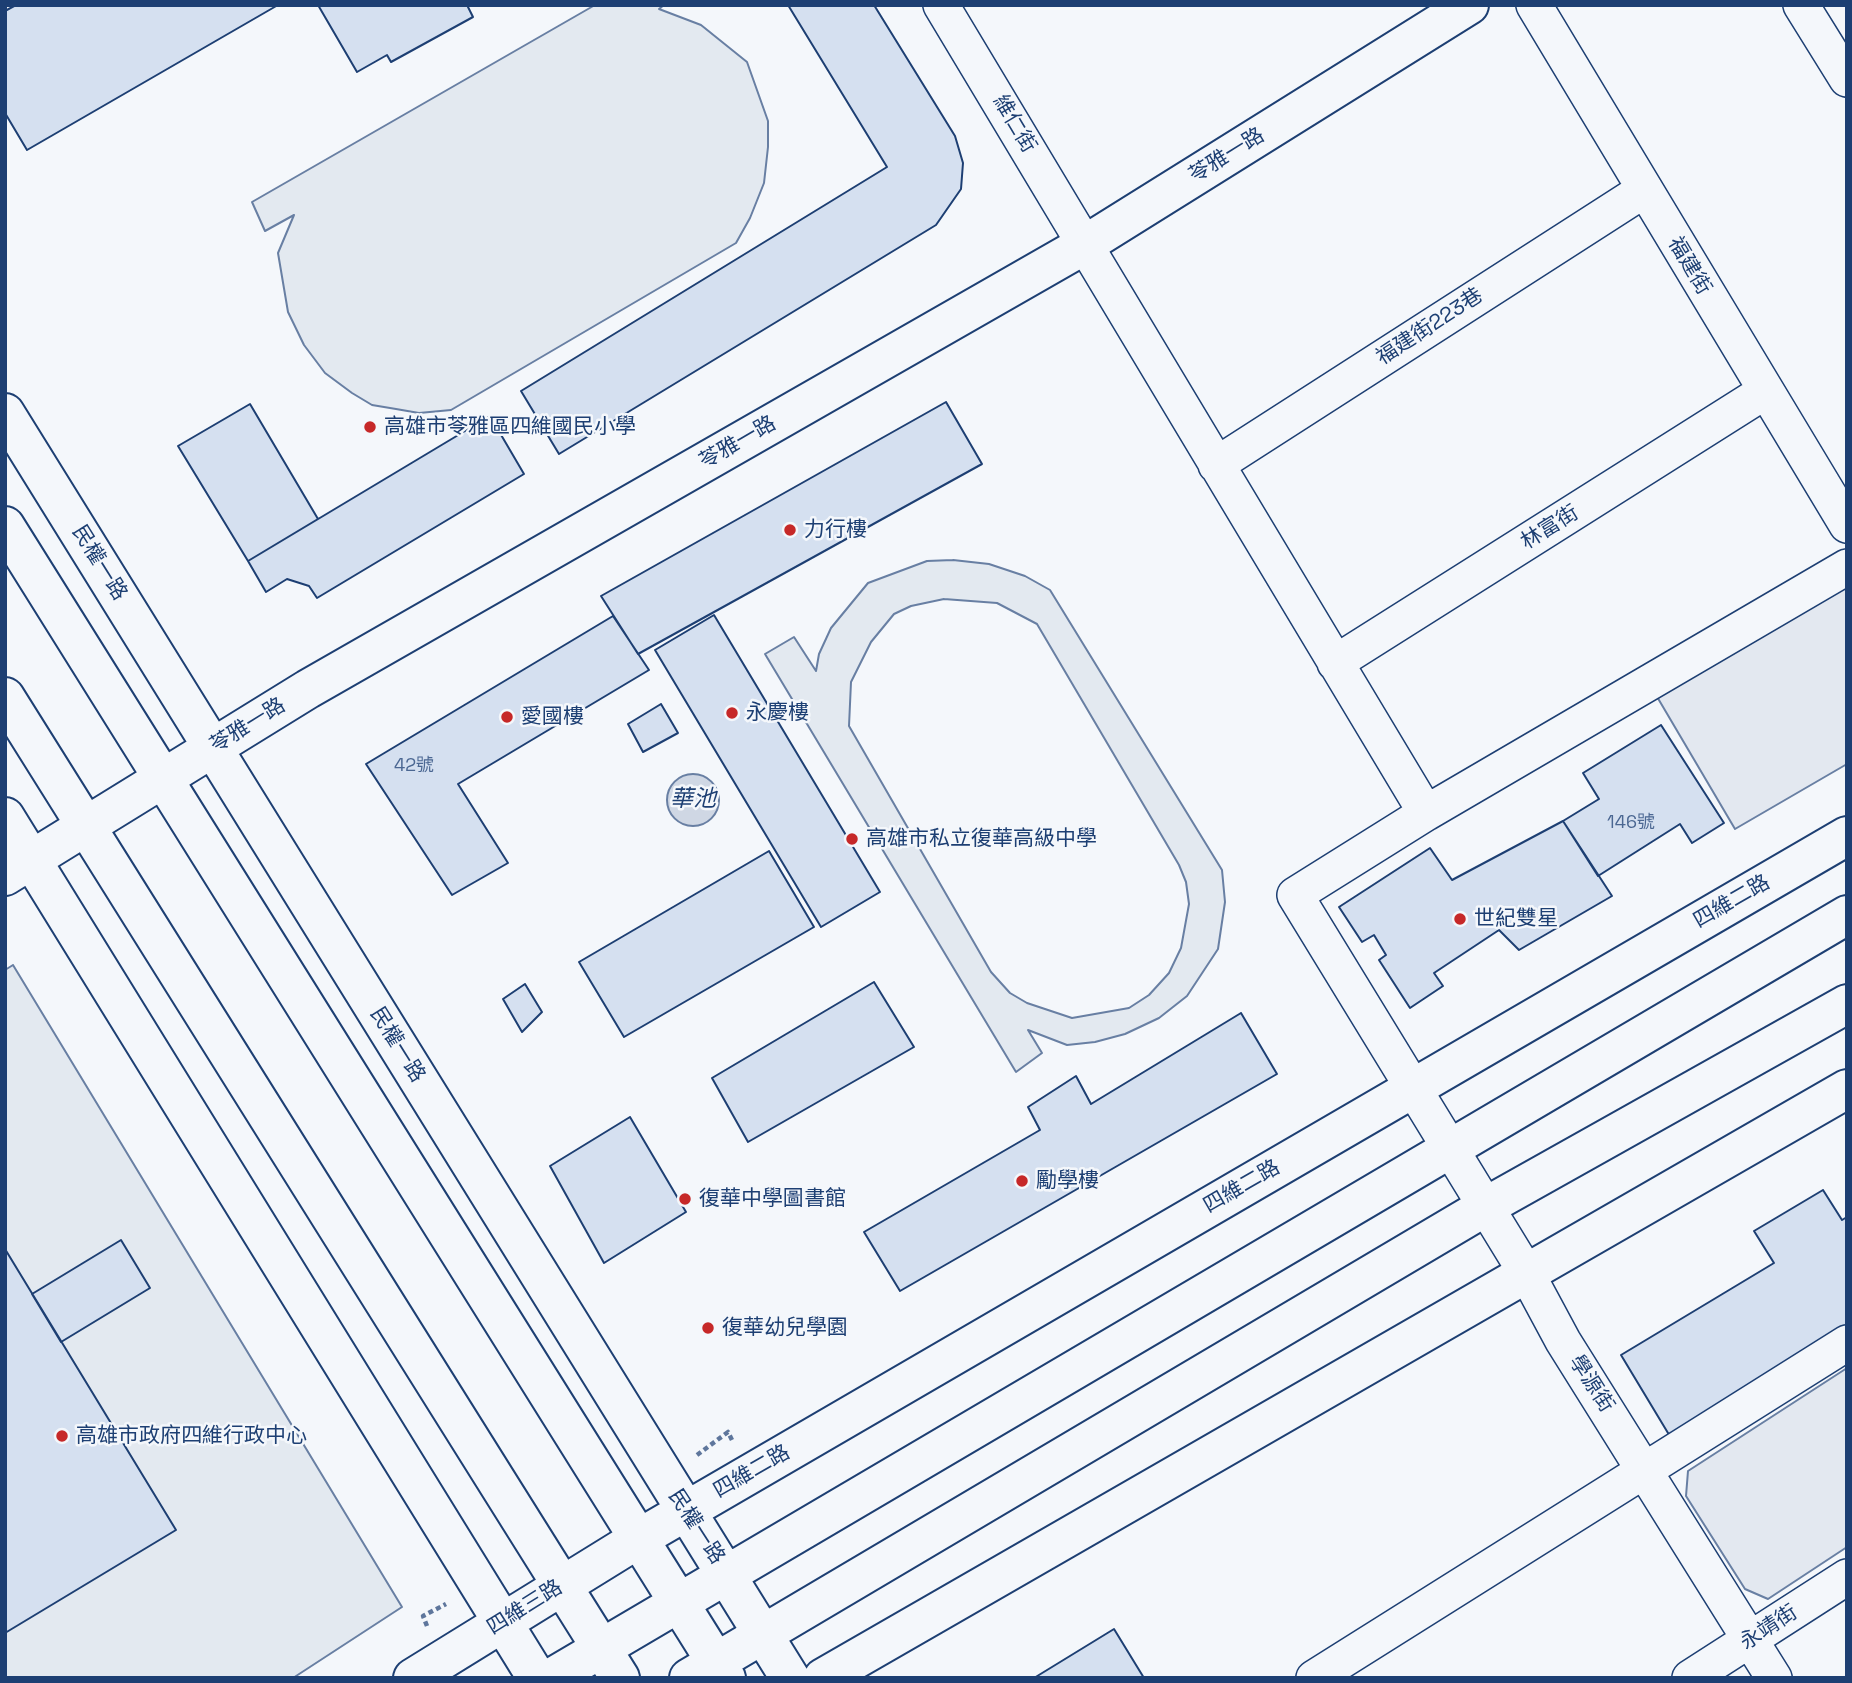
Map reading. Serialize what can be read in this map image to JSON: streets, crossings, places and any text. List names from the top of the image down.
{
  "streets": {
    "street": [
      "維仁街",
      "苓雅一路",
      "福建街",
      "福建街223巷",
      "林富街",
      "民權一路",
      "四維二路",
      "學源街",
      "四維三路",
      "永靖街"
    ]
  },
  "crossings": [
    ["維仁街", "苓雅一路"],
    ["維仁街", "福建街223巷"],
    ["維仁街", "林富街"],
    ["維仁街", "學源街"],
    ["苓雅一路", "民權一路"],
    ["福建街", "福建街223巷"],
    ["福建街", "林富街"],
    ["民權一路", "四維二路"],
    ["四維二路", "學源街"],
    ["四維二路", "四維三路"],
    ["學源街", "永靖街"]
  ],
  "water": ["華池"],
  "places": [
    "高雄市苓雅區四維國民小學",
    "力行樓",
    "永慶樓",
    "愛國樓",
    "高雄市私立復華高級中學",
    "世紀雙星",
    "勵學樓",
    "復華中學圖書館",
    "復華幼兒學園",
    "高雄市政府四維行政中心"
  ],
  "house_numbers": ["42號", "146號"]
}
